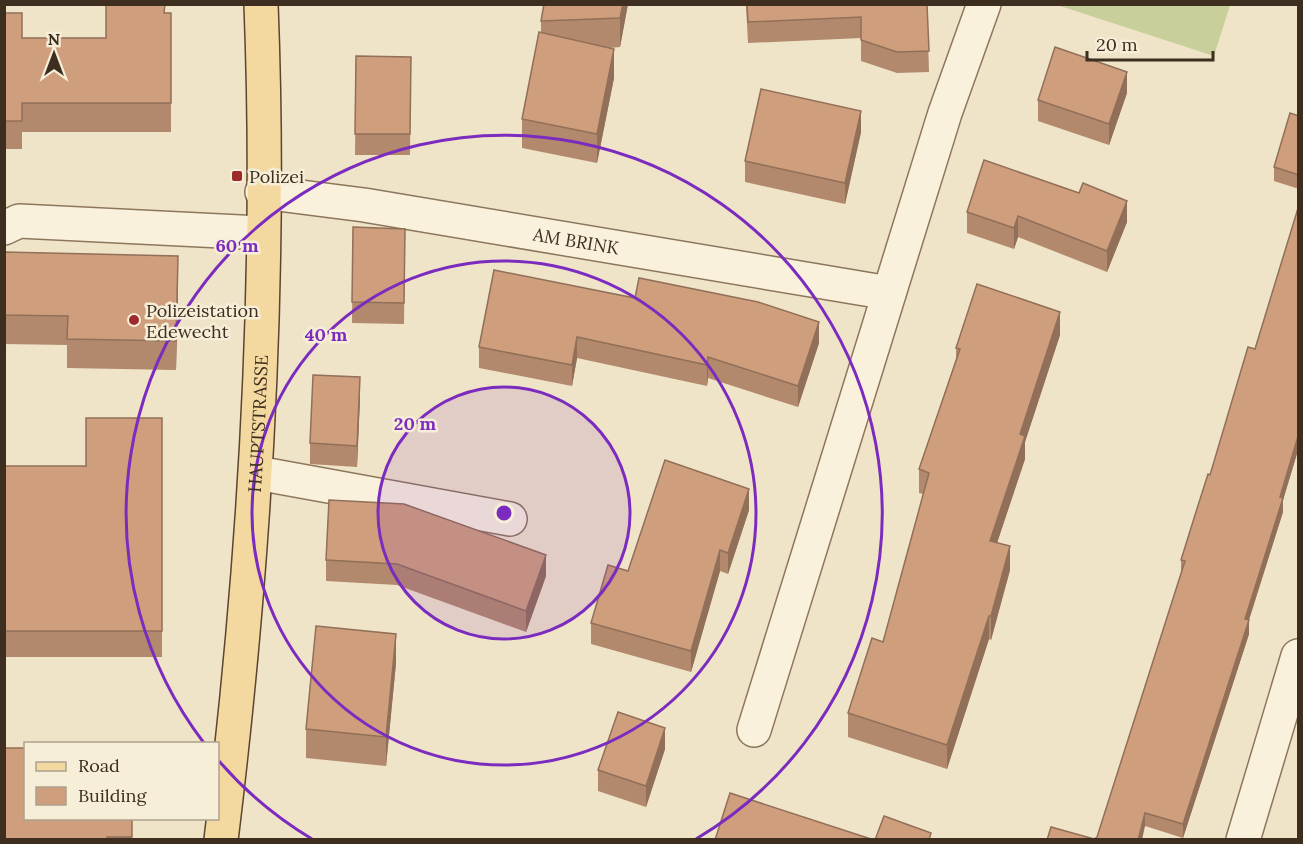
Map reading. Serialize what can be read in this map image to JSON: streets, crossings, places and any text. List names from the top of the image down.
{
  "streets": {
    "main road": ["HAUPTSTRASSE"],
    "street": ["AM BRINK"]
  },
  "crossings": [
    ["AM BRINK", "HAUPTSTRASSE"]
  ],
  "places": {
    "transit": ["Polizei"],
    "other": ["Polizeistation Edewecht"]
  },
  "legend": ["Road", "Building"],
  "scale_bar": "20 m",
  "north": "top",
  "rings": ["60 m", "40 m", "20 m"]
}
